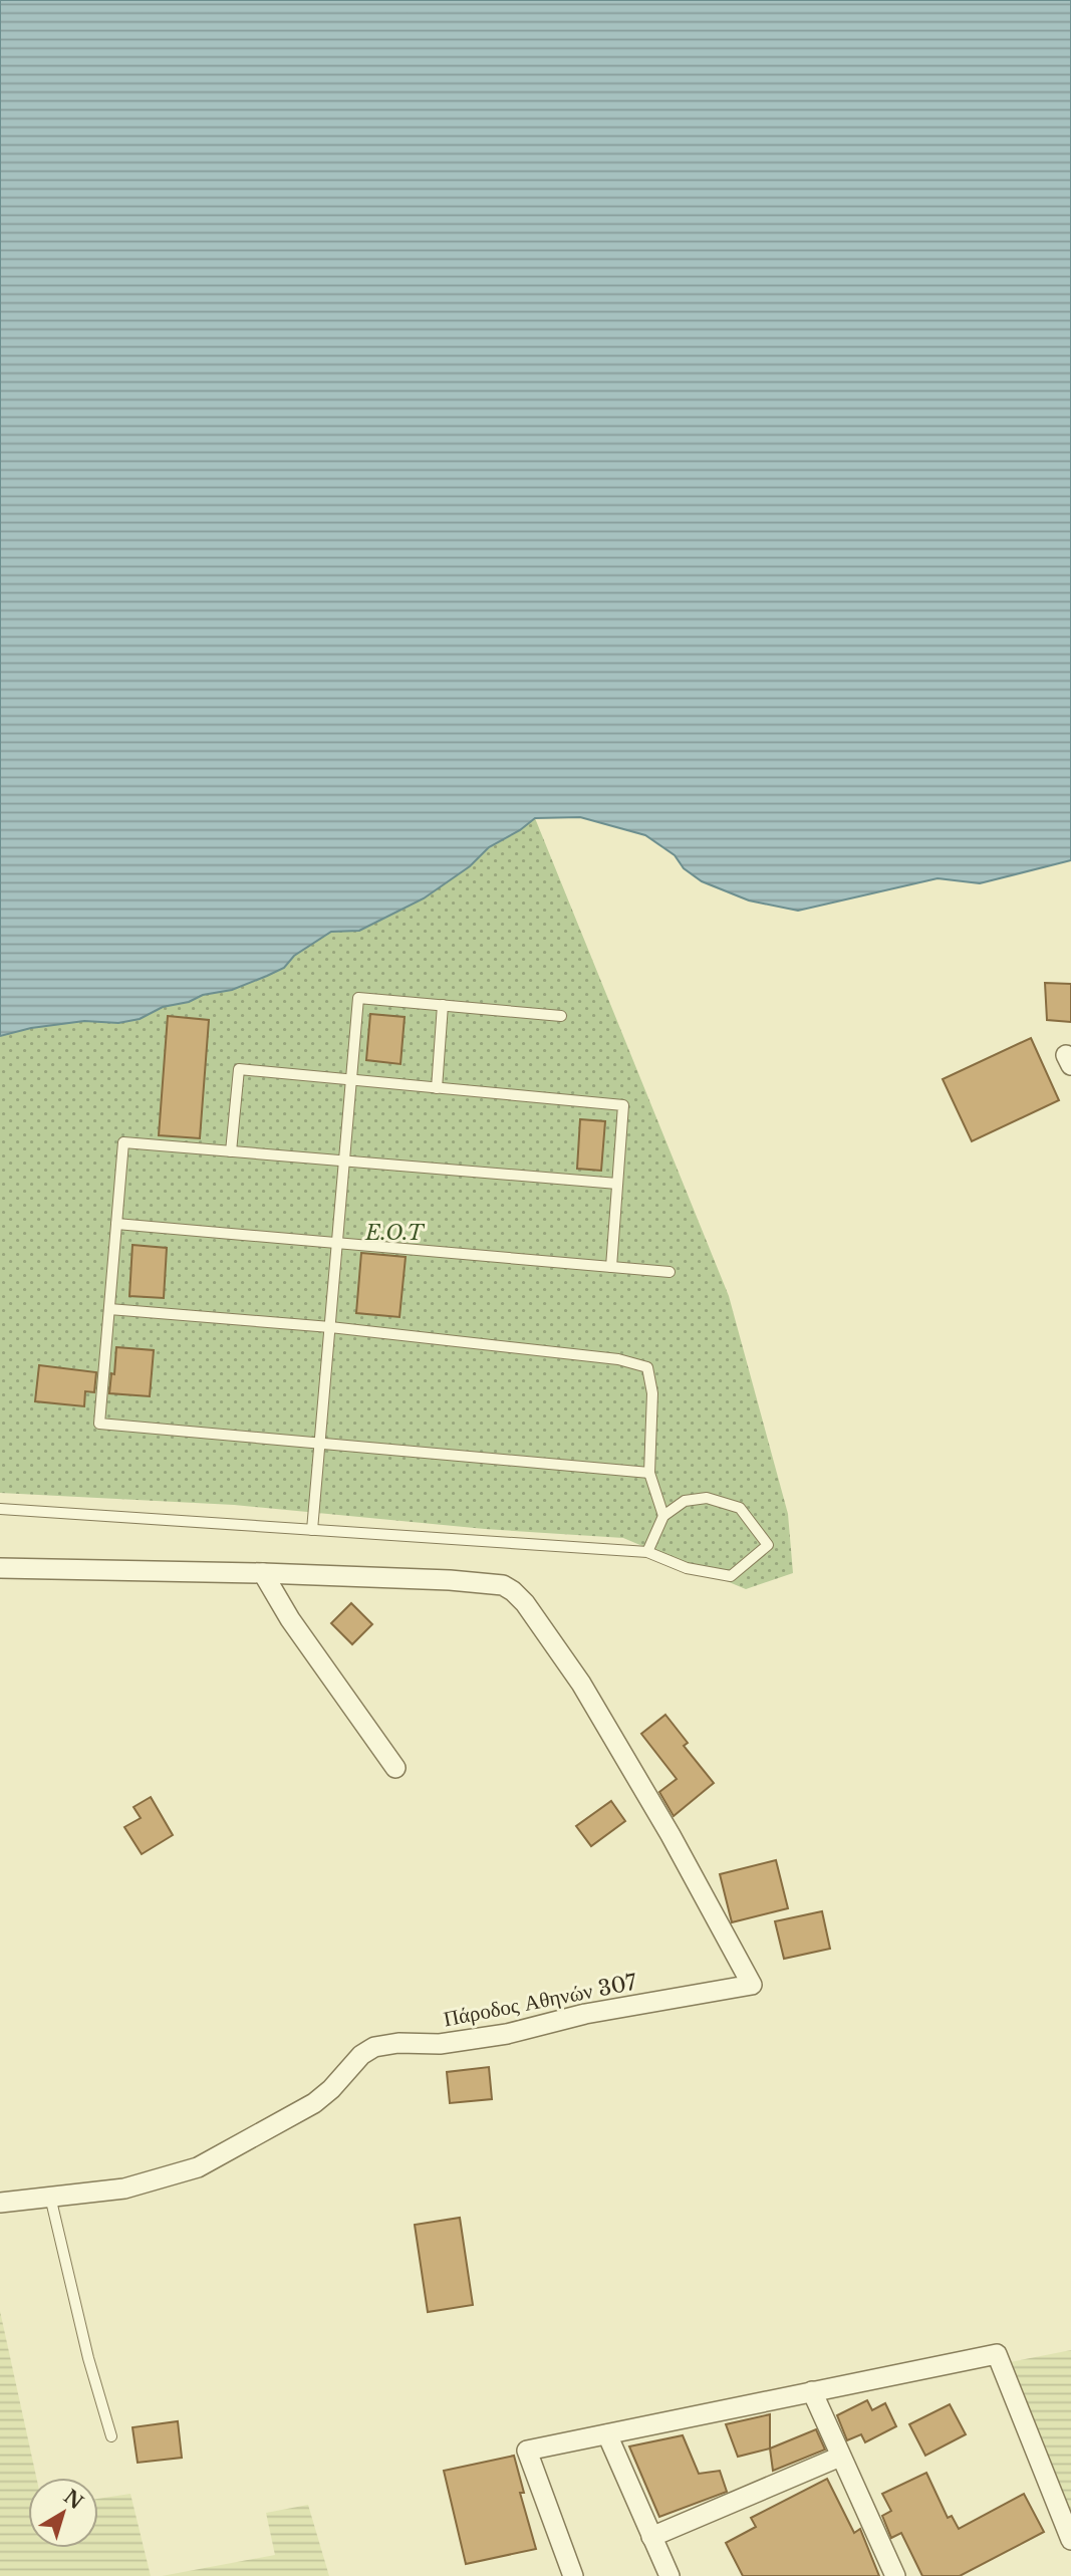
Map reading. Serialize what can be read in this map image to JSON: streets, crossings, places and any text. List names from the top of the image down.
{
  "streets": {
    "street": ["Πάροδος Αθηνών 307"]
  },
  "parks": ["E.O.T"],
  "north": "top right"
}
